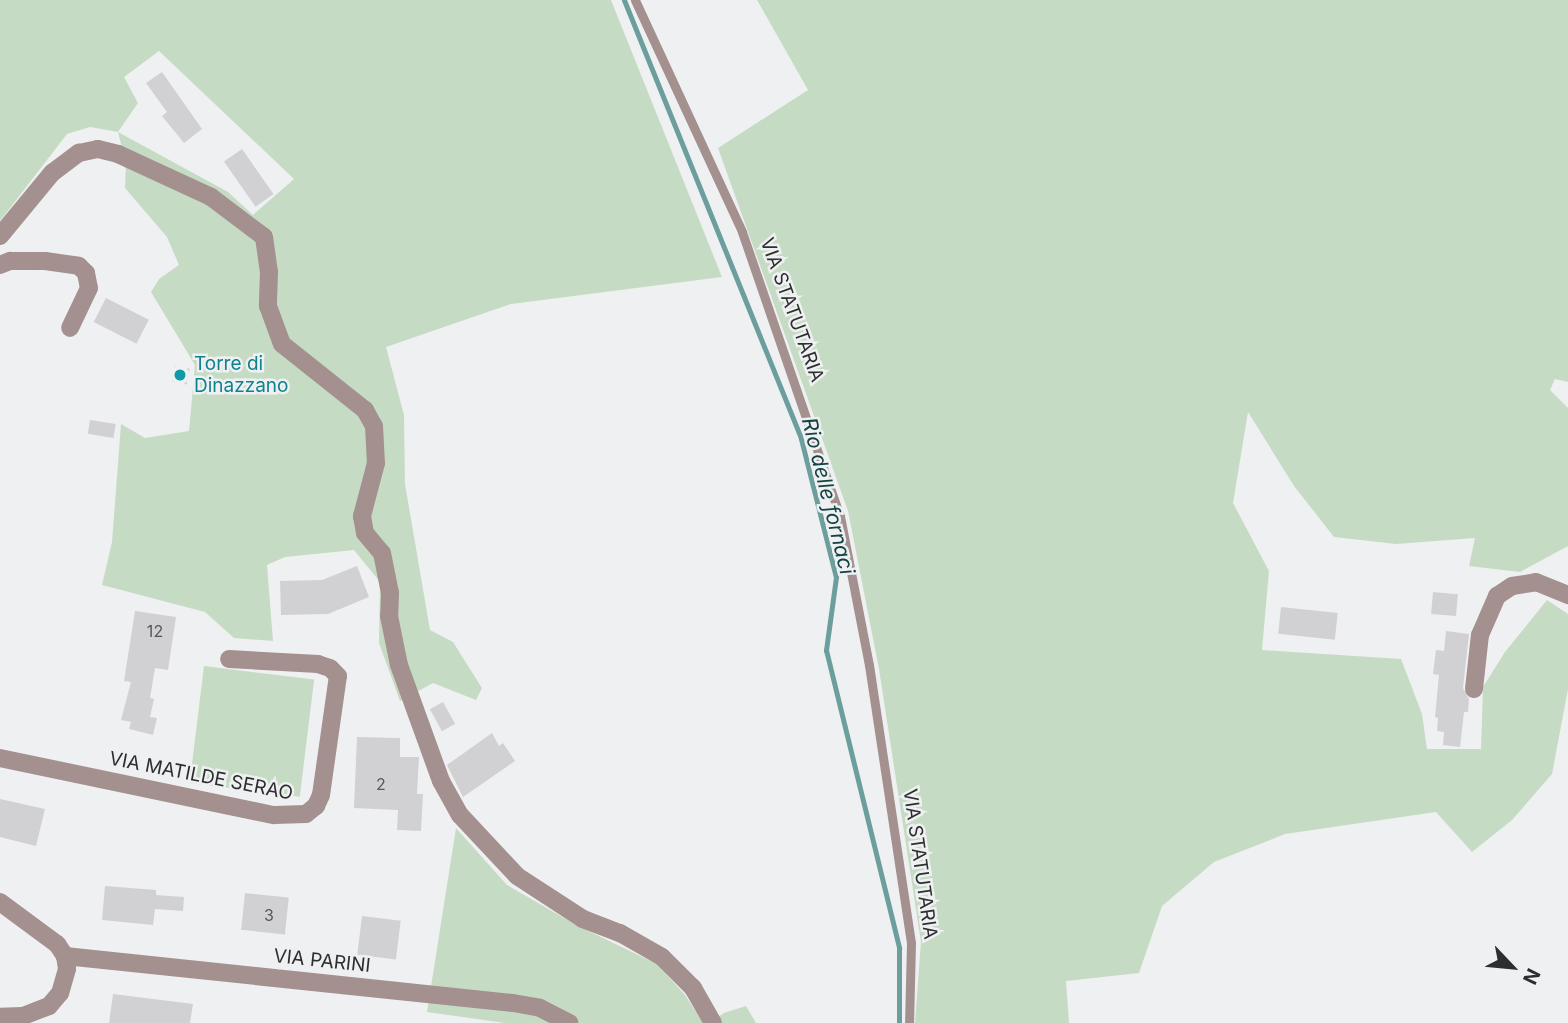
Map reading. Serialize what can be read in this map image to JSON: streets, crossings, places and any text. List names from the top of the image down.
{
  "streets": {
    "street": ["VIA MATILDE SERAO", "VIA PARINI"],
    "lane": ["VIA STATUTARIA"]
  },
  "water": ["Rio delle fornaci"],
  "places": ["Torre di Dinazzano"],
  "house_numbers": ["12", "2", "3"],
  "north": "bottom right"
}
